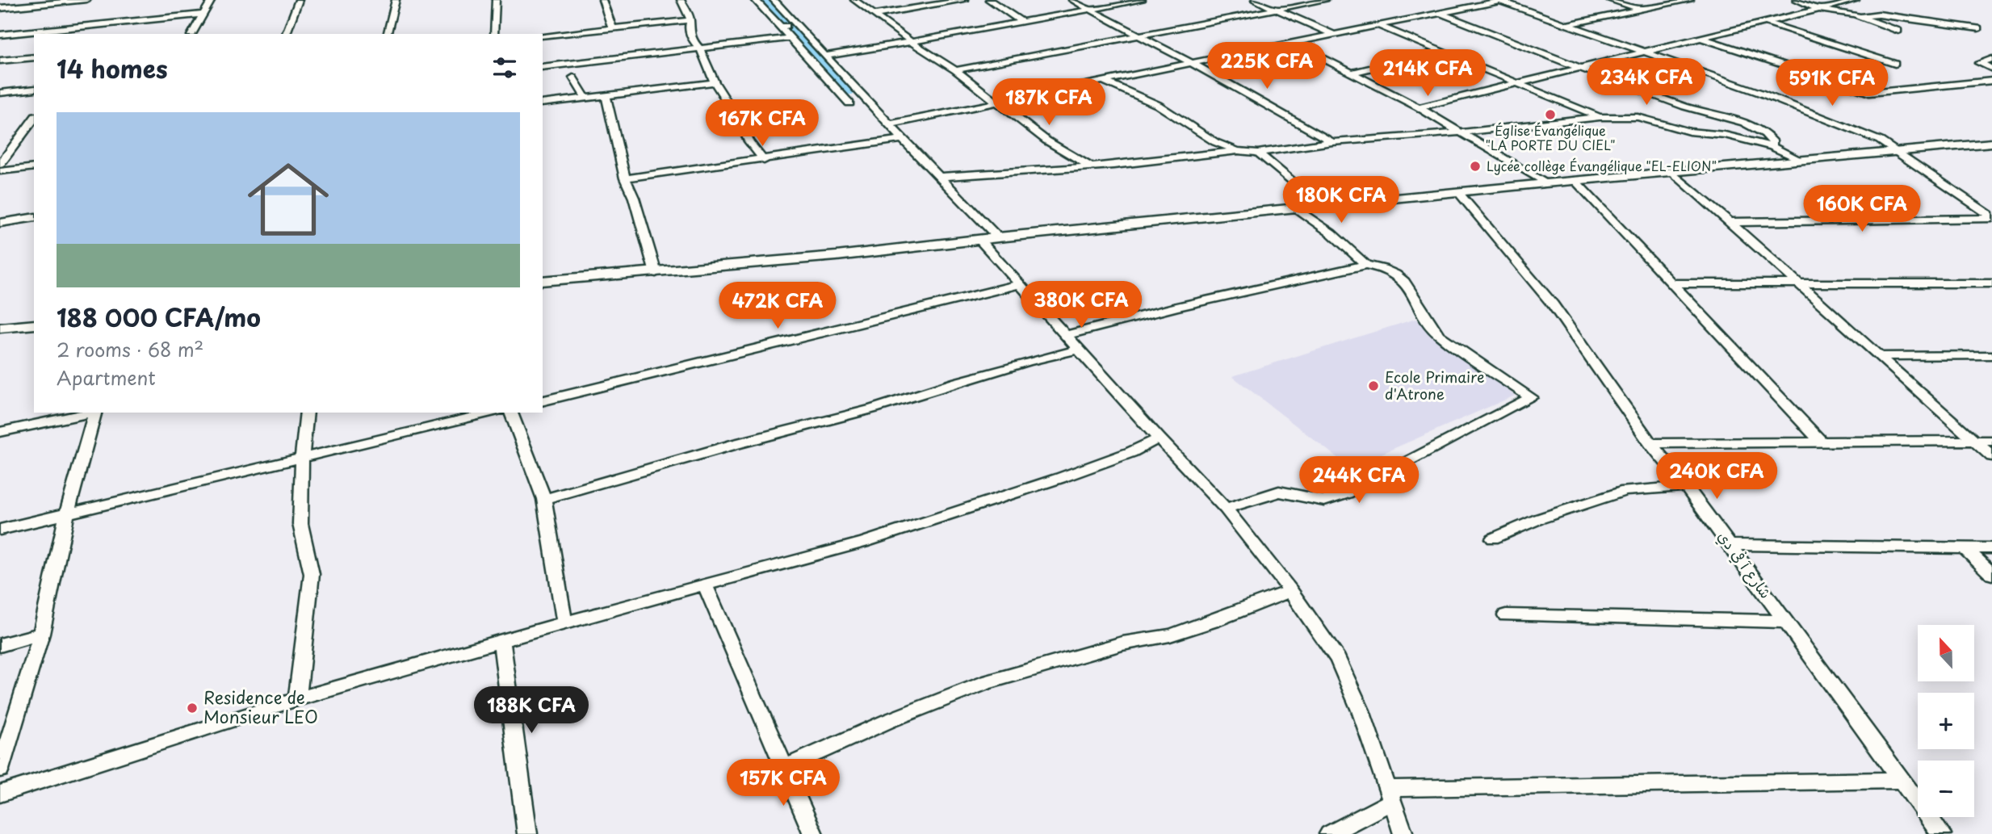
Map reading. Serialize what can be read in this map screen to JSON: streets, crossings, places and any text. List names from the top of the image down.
{
  "streets": {
    "street": ["شارع آ في دي"]
  },
  "places": [
    "Église Évangélique \"LA PORTE DU CIEL\"",
    "Lycée collège Évangélique \"EL-ELION\"",
    "Ecole Primaire d'Atrone",
    "Residence de Monsieur LEO"
  ],
  "north": "top",
  "page": {
    "heading": "14 homes",
    "price": [
      "225K CFA",
      "214K CFA",
      "234K CFA",
      "591K CFA",
      "187K CFA",
      "167K CFA",
      "180K CFA",
      "160K CFA",
      "380K CFA",
      "472K CFA",
      "240K CFA",
      "244K CFA",
      "188K CFA",
      "157K CFA"
    ],
    "list": [
      {
        "name": "188 000 CFA/mo",
        "note": "2 rooms · 68 m² · Apartment"
      }
    ],
    "map_buttons": ["+", "−"]
  }
}
